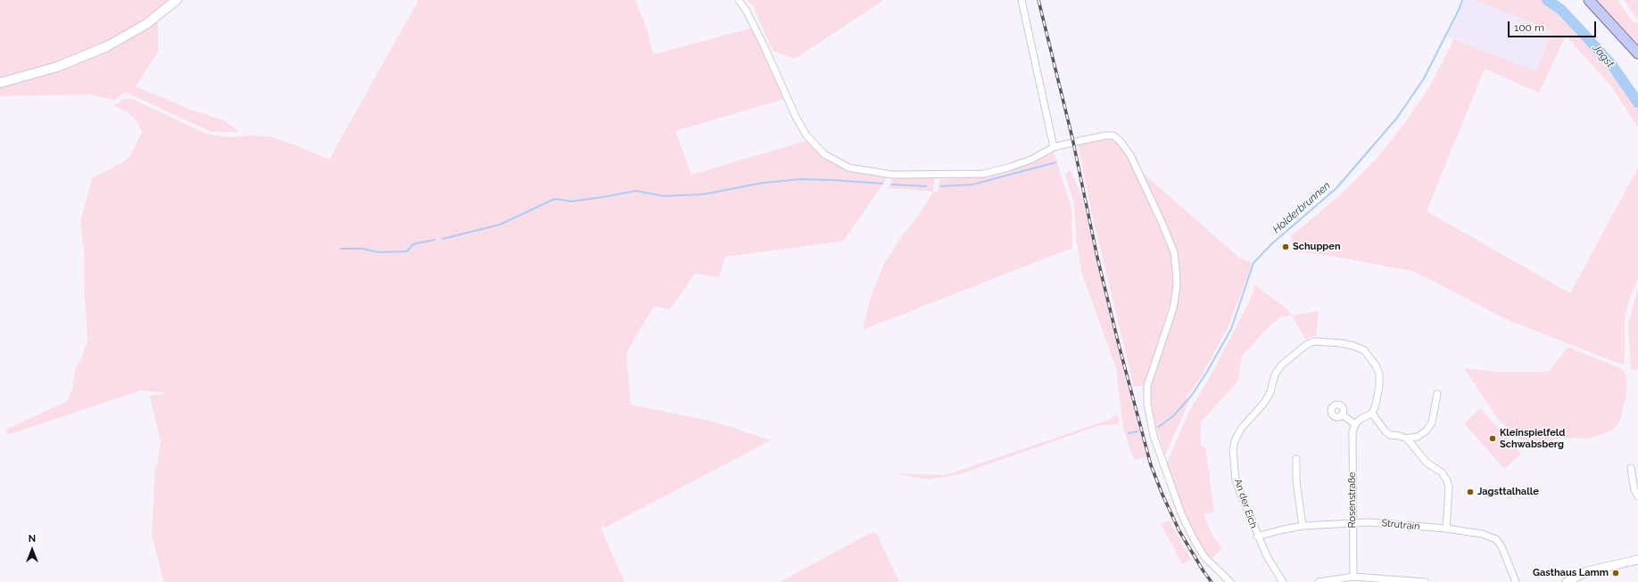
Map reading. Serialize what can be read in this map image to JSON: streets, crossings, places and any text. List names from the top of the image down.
{
  "streets": {
    "street": ["Rosenstraße", "An der Eich", "Strutrain"]
  },
  "crossings": [
    ["Rosenstraße", "Strutrain"],
    ["An der Eich", "Strutrain"]
  ],
  "water": ["Jagst", "Holderbrunnen"],
  "places": [
    "Schuppen",
    "Kleinspielfeld Schwabsberg",
    "Jagsttalhalle",
    "Gasthaus Lamm"
  ],
  "scale_bar": "100 m",
  "north": "top"
}
